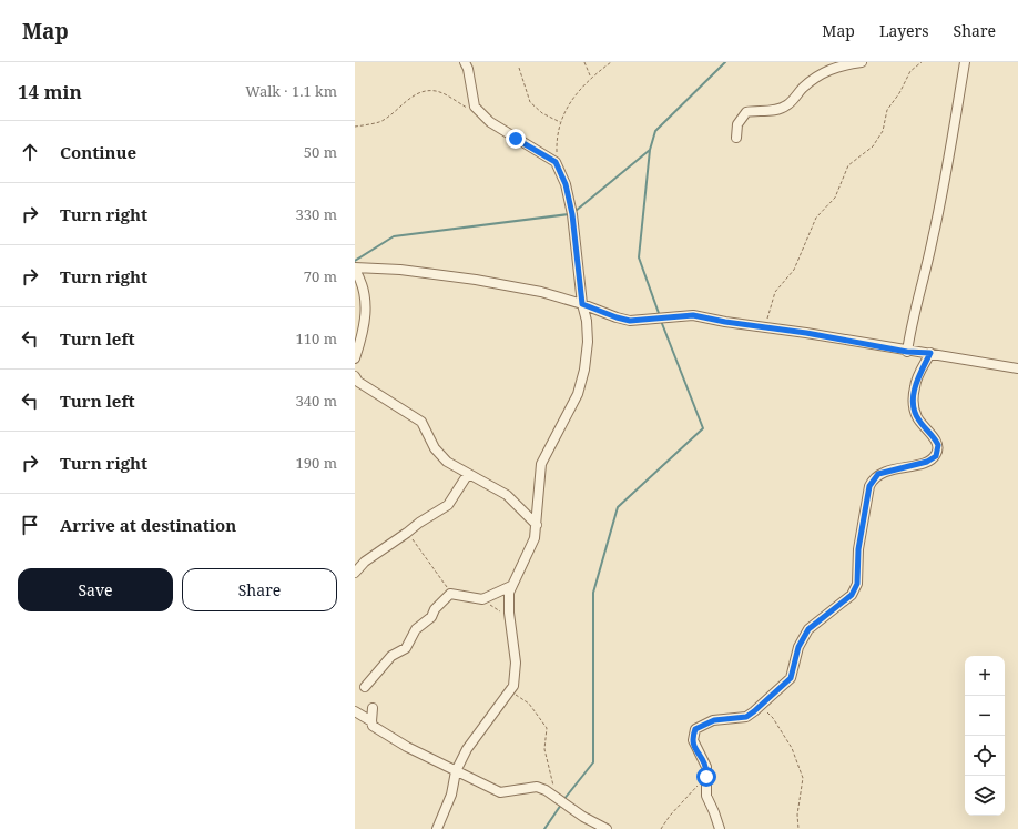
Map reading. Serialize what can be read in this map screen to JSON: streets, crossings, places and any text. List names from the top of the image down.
{
  "page": {
    "header": "Map",
    "nav": ["Map", "Layers", "Share"],
    "heading": ["14 min", "Walk · 1.1 km"],
    "list": [
      ["Continue", "50 m"],
      ["Turn right", "330 m"],
      ["Turn right", "70 m"],
      ["Turn left", "110 m"],
      ["Turn left", "340 m"],
      ["Turn right", "190 m"],
      "Arrive at destination"
    ],
    "buttons": ["Save", "Share"],
    "map_buttons": ["+", "−"]
  }
}
